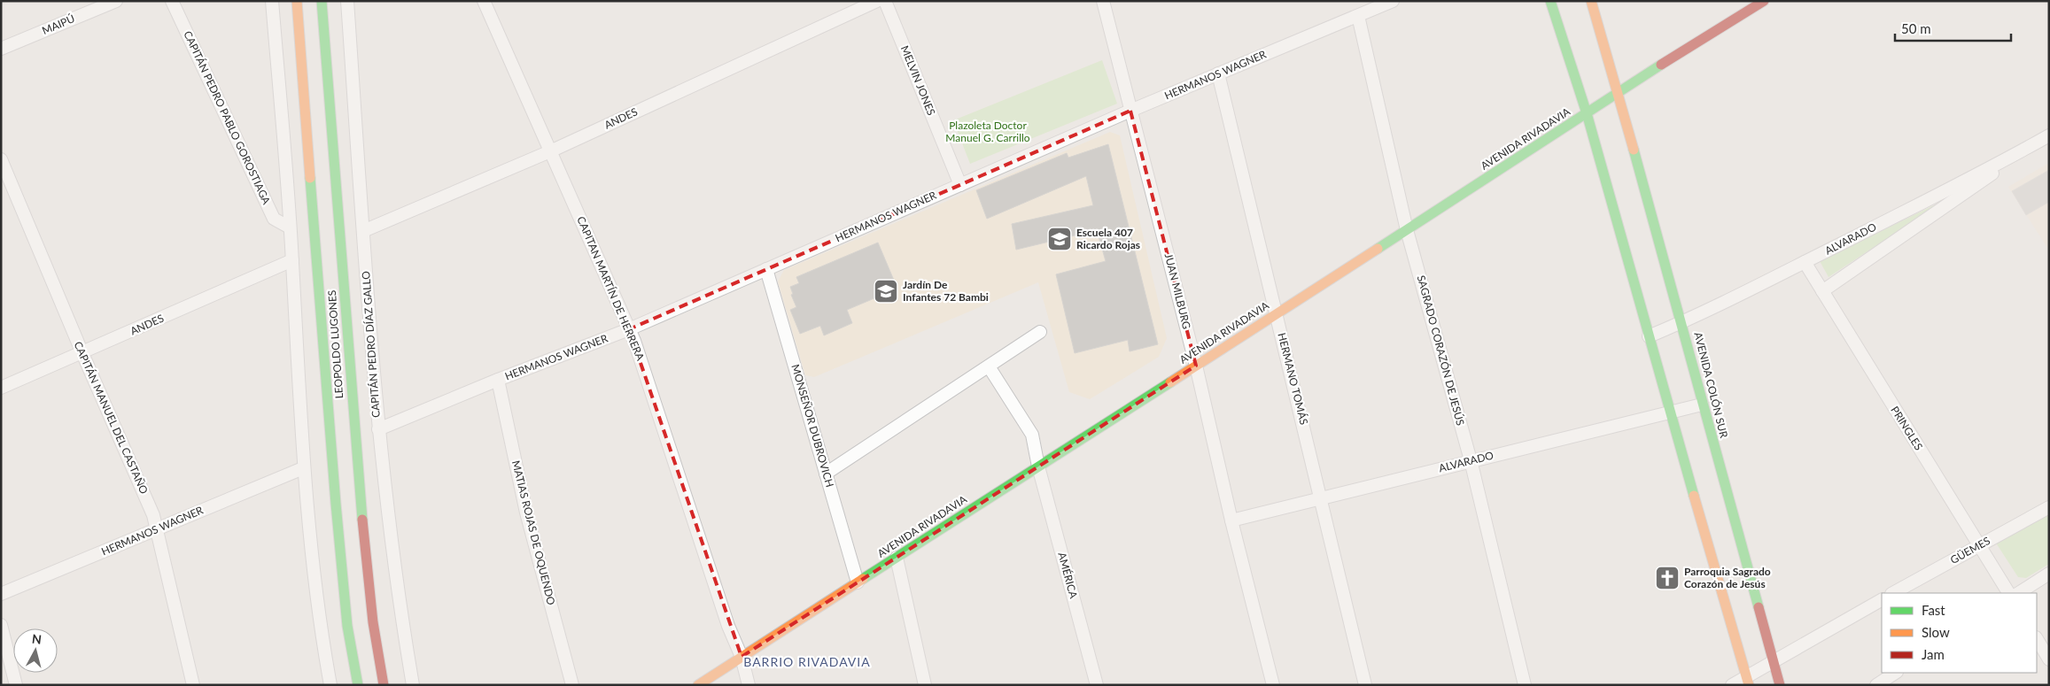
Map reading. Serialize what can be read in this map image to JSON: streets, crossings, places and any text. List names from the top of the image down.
{
  "streets": {
    "main road": ["AVENIDA RIVADAVIA", "LEOPOLDO LUGONES", "AVENIDA COLÓN SUR"],
    "street": [
      "MAIPÚ",
      "HERMANOS WAGNER",
      "MELVIN JONES",
      "CAPITÁN PEDRO PABLO GOROSTIAGA",
      "ANDES",
      "ALVARADO",
      "CAPITAN MARTÍN DE HERRERA",
      "JUAN MILBURG",
      "CAPITÁN PEDRO DÍAZ GALLO",
      "SAGRADO CORAZÓN DE JESÚS",
      "HERMANO TOMÁS",
      "CAPITÁN MANUEL DEL CASTAÑO",
      "MONSEÑOR DUBROVICH",
      "PRINGLES",
      "MATIAS ROJAS DE OQUENDO",
      "GÜEMES",
      "AMÉRICA"
    ]
  },
  "crossings": [
    ["HERMANOS WAGNER", "MELVIN JONES"],
    ["HERMANOS WAGNER", "CAPITAN MARTÍN DE HERRERA"],
    ["HERMANOS WAGNER", "JUAN MILBURG"],
    ["HERMANOS WAGNER", "CAPITÁN PEDRO DÍAZ GALLO"],
    ["HERMANOS WAGNER", "SAGRADO CORAZÓN DE JESÚS"],
    ["HERMANOS WAGNER", "HERMANO TOMÁS"],
    ["HERMANOS WAGNER", "CAPITÁN MANUEL DEL CASTAÑO"],
    ["HERMANOS WAGNER", "MONSEÑOR DUBROVICH"],
    ["HERMANOS WAGNER", "MATIAS ROJAS DE OQUENDO"],
    ["ANDES", "CAPITAN MARTÍN DE HERRERA"],
    ["ANDES", "CAPITÁN PEDRO DÍAZ GALLO"],
    ["ANDES", "CAPITÁN MANUEL DEL CASTAÑO"],
    ["AVENIDA RIVADAVIA", "CAPITAN MARTÍN DE HERRERA"],
    ["AVENIDA RIVADAVIA", "JUAN MILBURG"],
    ["AVENIDA RIVADAVIA", "SAGRADO CORAZÓN DE JESÚS"],
    ["AVENIDA RIVADAVIA", "HERMANO TOMÁS"],
    ["AVENIDA RIVADAVIA", "AVENIDA COLÓN SUR"],
    ["AVENIDA RIVADAVIA", "MONSEÑOR DUBROVICH"],
    ["AVENIDA RIVADAVIA", "AMÉRICA"],
    ["ALVARADO", "JUAN MILBURG"],
    ["ALVARADO", "SAGRADO CORAZÓN DE JESÚS"],
    ["ALVARADO", "HERMANO TOMÁS"],
    ["ALVARADO", "AVENIDA COLÓN SUR"],
    ["ALVARADO", "PRINGLES"],
    ["PRINGLES", "GÜEMES"]
  ],
  "districts": ["BARRIO RIVADAVIA"],
  "parks": ["Plazoleta Doctor Manuel G. Carrillo"],
  "places": {
    "school or university": ["Escuela 407 Ricardo Rojas", "Jardín De Infantes 72 Bambi"],
    "church": ["Parroquia Sagrado Corazón de Jesús"]
  },
  "legend": ["Fast", "Slow", "Jam"],
  "scale_bar": "50 m",
  "north": "top"
}
